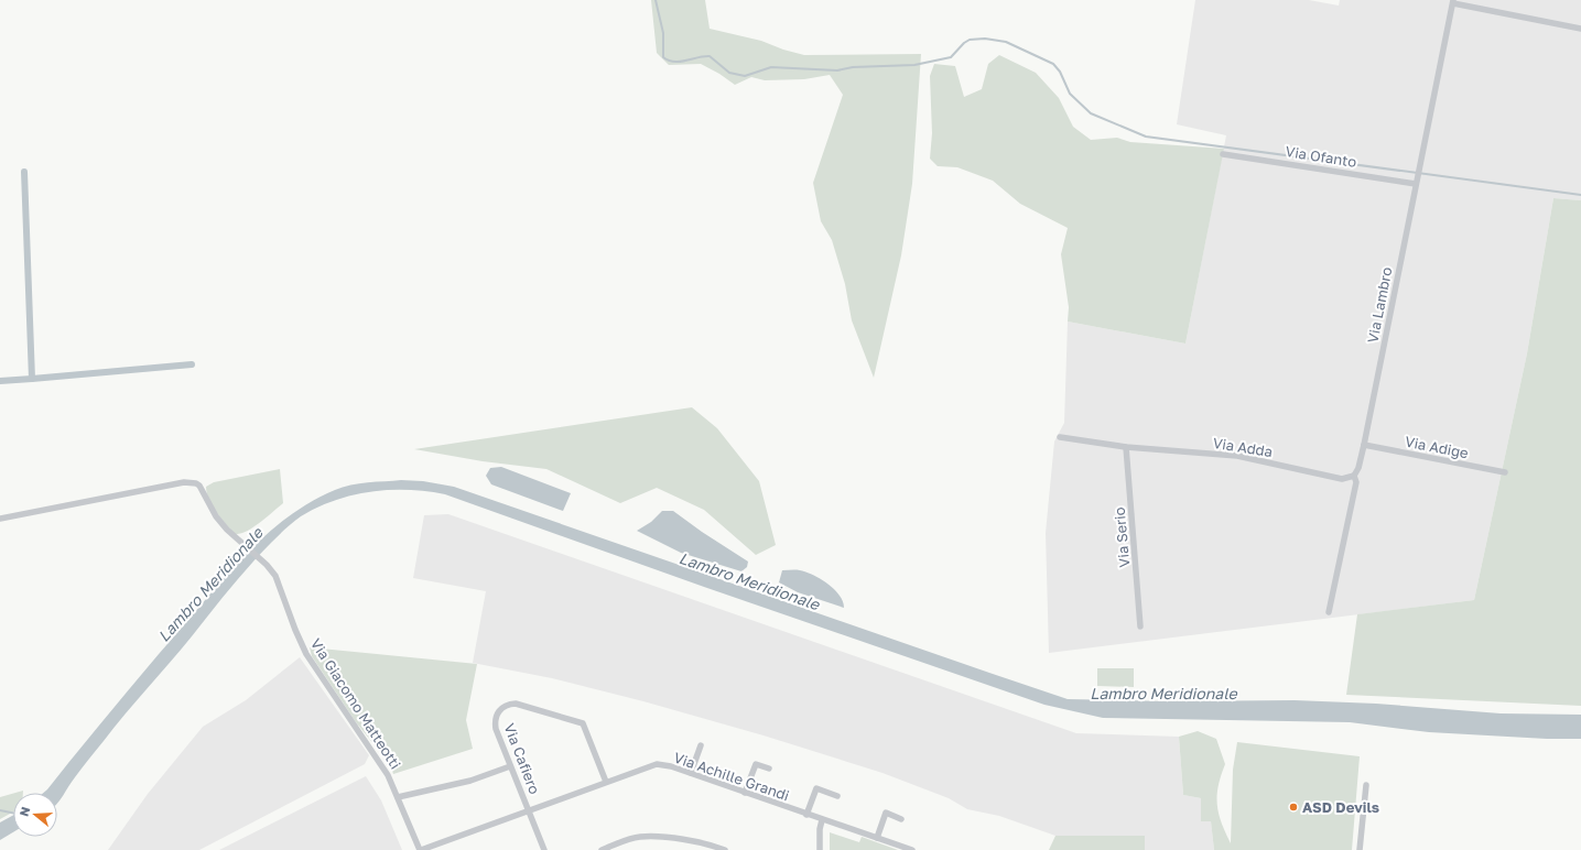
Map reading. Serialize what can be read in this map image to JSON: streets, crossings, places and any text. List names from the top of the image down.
{
  "streets": {
    "street": [
      "Via Ofanto",
      "Via Lambro",
      "Via Adda",
      "Via Adige",
      "Via Serio",
      "Via Giacomo Matteotti",
      "Via Cafiero",
      "Via Achille Grandi"
    ]
  },
  "crossings": [
    ["Via Ofanto", "Via Lambro"],
    ["Via Lambro", "Via Adda"],
    ["Via Lambro", "Via Adige"],
    ["Via Adda", "Via Serio"],
    ["Via Giacomo Matteotti", "Via Achille Grandi"],
    ["Via Cafiero", "Via Achille Grandi"]
  ],
  "water": ["Lambro Meridionale"],
  "places": ["ASD Devils"],
  "north": "left"
}
